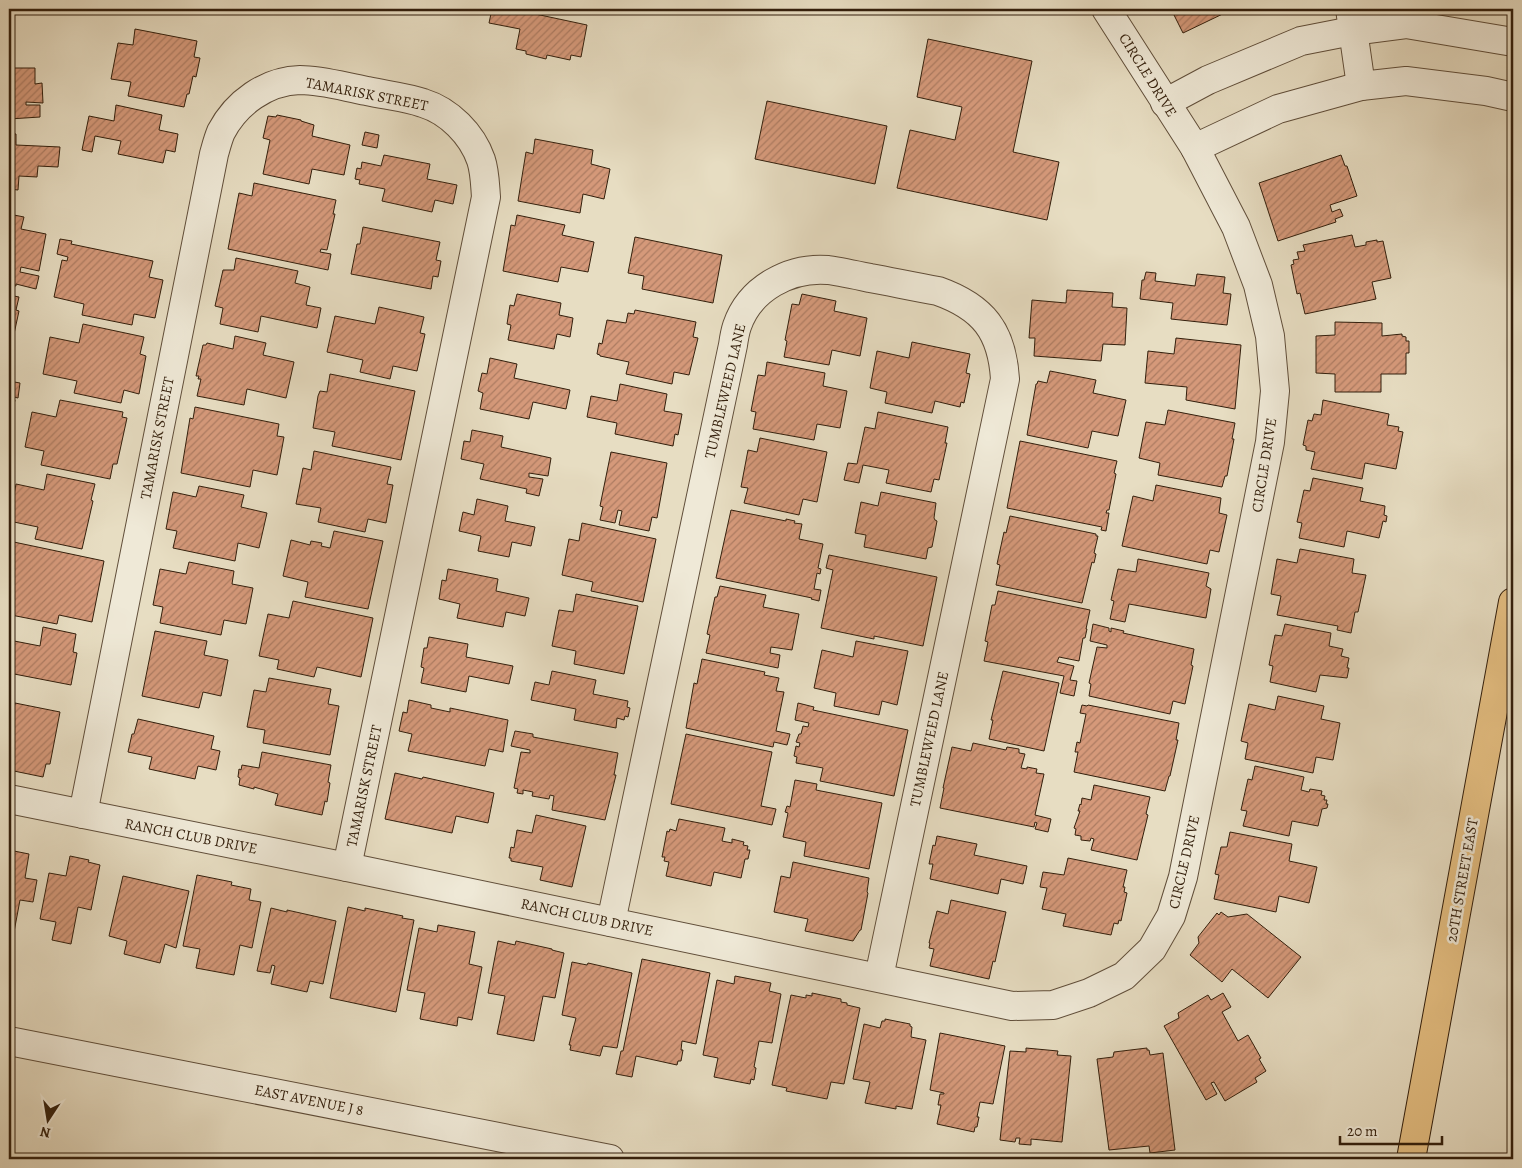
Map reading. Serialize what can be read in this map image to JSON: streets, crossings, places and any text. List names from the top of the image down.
{
  "streets": {
    "main road": ["20TH STREET EAST"],
    "street": [
      "CIRCLE DRIVE",
      "TAMARISK STREET",
      "TUMBLEWEED LANE",
      "RANCH CLUB DRIVE",
      "EAST AVENUE J 8"
    ]
  },
  "crossings": [
    ["CIRCLE DRIVE", "RANCH CLUB DRIVE"],
    ["TAMARISK STREET", "RANCH CLUB DRIVE"],
    ["TUMBLEWEED LANE", "RANCH CLUB DRIVE"]
  ],
  "scale_bar": "20 m",
  "north": "bottom"
}
